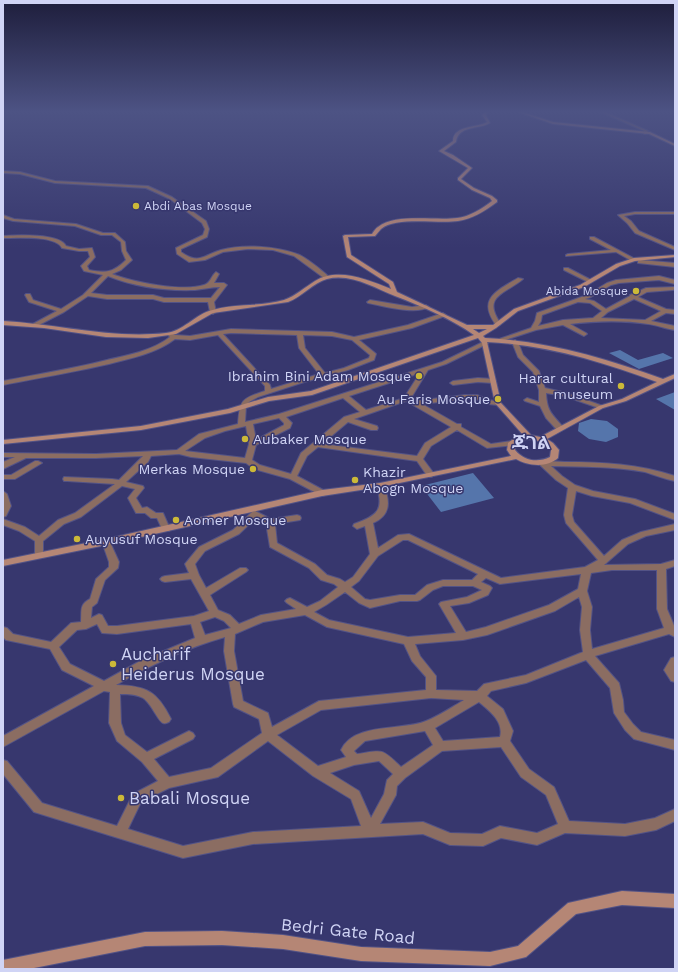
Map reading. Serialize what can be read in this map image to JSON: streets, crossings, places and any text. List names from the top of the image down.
{
  "streets": {
    "street": ["Bedri Gate Road"]
  },
  "districts": ["ጁገል"],
  "places": [
    "Abdi Abas Mosque",
    "Abida Mosque",
    "Ibrahim Bini Adam Mosque",
    "Harar cultural museum",
    "Au Faris Mosque",
    "Aubaker Mosque",
    "Merkas Mosque",
    "Khazir Abogn Mosque",
    "Aomer Mosque",
    "Auyusuf Mosque",
    "Aucharif Heiderus Mosque",
    "Babali Mosque"
  ]
}
